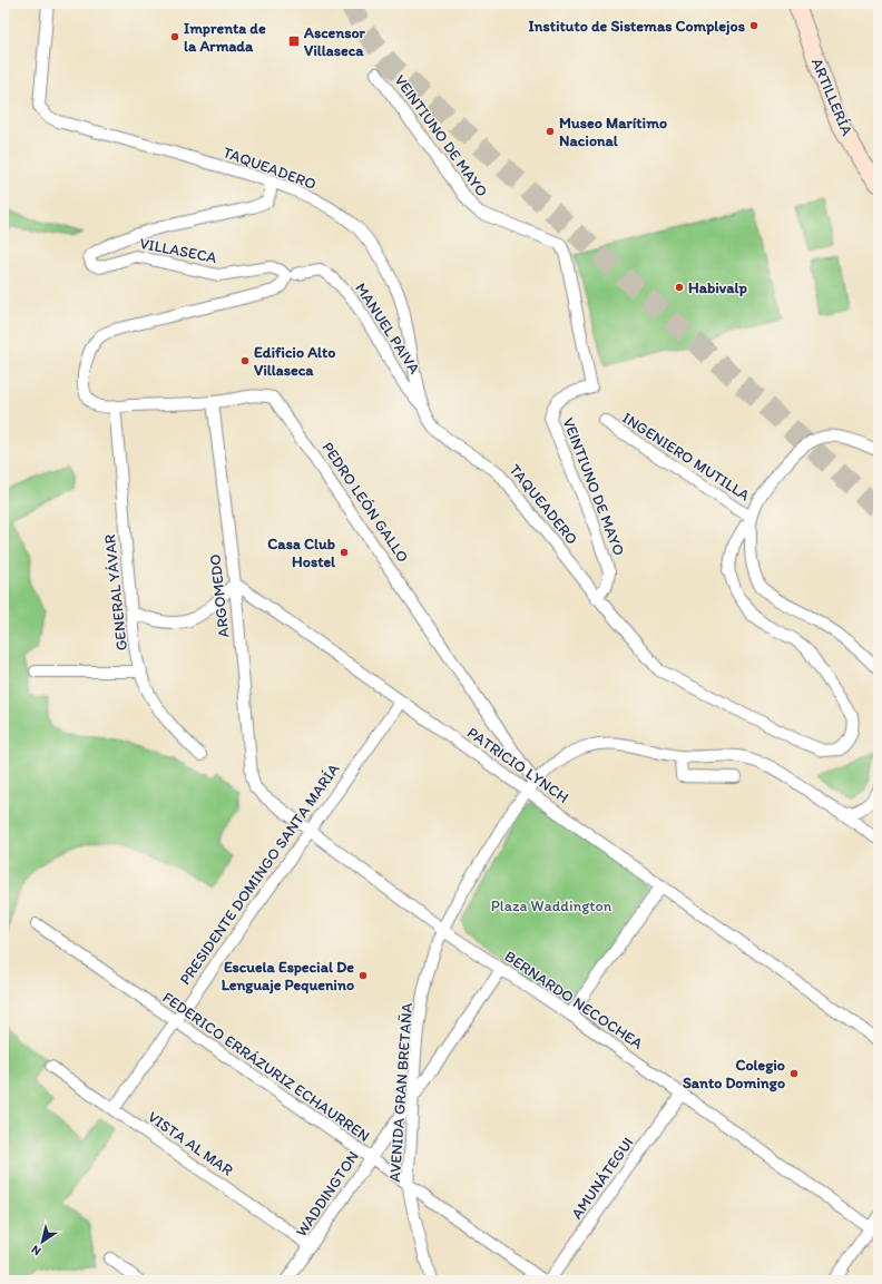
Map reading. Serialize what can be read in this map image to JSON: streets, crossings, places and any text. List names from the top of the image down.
{
  "streets": {
    "street": [
      "ARTILLERÍA",
      "VEINTIUNO DE MAYO",
      "TAQUEADERO",
      "VILLASECA",
      "MANUEL PAIVA",
      "INGENIERO MUTILLA",
      "PEDRO LEÓN GALLO",
      "GENERAL YÁVAR",
      "ARGOMEDO",
      "PATRICIO LYNCH",
      "PRESIDENTE DOMINGO SANTA MARÍA",
      "BERNARDO NECOCHEA",
      "FEDERICO ERRÁZURIZ ECHAURREN",
      "AVENIDA GRAN BRETAÑA",
      "VISTA AL MAR",
      "AMUNÁTEGUI",
      "WADDINGTON"
    ]
  },
  "crossings": [
    ["VEINTIUNO DE MAYO", "TAQUEADERO"],
    ["TAQUEADERO", "VILLASECA"],
    ["TAQUEADERO", "MANUEL PAIVA"],
    ["TAQUEADERO", "INGENIERO MUTILLA"],
    ["VILLASECA", "PEDRO LEÓN GALLO"],
    ["PEDRO LEÓN GALLO", "GENERAL YÁVAR"],
    ["PEDRO LEÓN GALLO", "ARGOMEDO"],
    ["PEDRO LEÓN GALLO", "AVENIDA GRAN BRETAÑA"],
    ["ARGOMEDO", "PATRICIO LYNCH"],
    ["ARGOMEDO", "BERNARDO NECOCHEA"],
    ["PATRICIO LYNCH", "PRESIDENTE DOMINGO SANTA MARÍA"],
    ["PATRICIO LYNCH", "AVENIDA GRAN BRETAÑA"],
    ["PRESIDENTE DOMINGO SANTA MARÍA", "BERNARDO NECOCHEA"],
    ["PRESIDENTE DOMINGO SANTA MARÍA", "FEDERICO ERRÁZURIZ ECHAURREN"],
    ["PRESIDENTE DOMINGO SANTA MARÍA", "VISTA AL MAR"],
    ["BERNARDO NECOCHEA", "AVENIDA GRAN BRETAÑA"],
    ["BERNARDO NECOCHEA", "AMUNÁTEGUI"],
    ["BERNARDO NECOCHEA", "WADDINGTON"],
    ["FEDERICO ERRÁZURIZ ECHAURREN", "AVENIDA GRAN BRETAÑA"],
    ["FEDERICO ERRÁZURIZ ECHAURREN", "WADDINGTON"],
    ["AVENIDA GRAN BRETAÑA", "WADDINGTON"],
    ["VISTA AL MAR", "WADDINGTON"]
  ],
  "parks": ["Plaza Waddington"],
  "places": {
    "other": [
      "Instituto de Sistemas Complejos",
      "Imprenta de la Armada",
      "Museo Marítimo Nacional",
      "Habivalp",
      "Edificio Alto Villaseca",
      "Casa Club Hostel",
      "Escuela Especial De Lenguaje Pequenino",
      "Colegio Santo Domingo"
    ],
    "transit": ["Ascensor Villaseca"]
  },
  "north": "bottom left"
}
